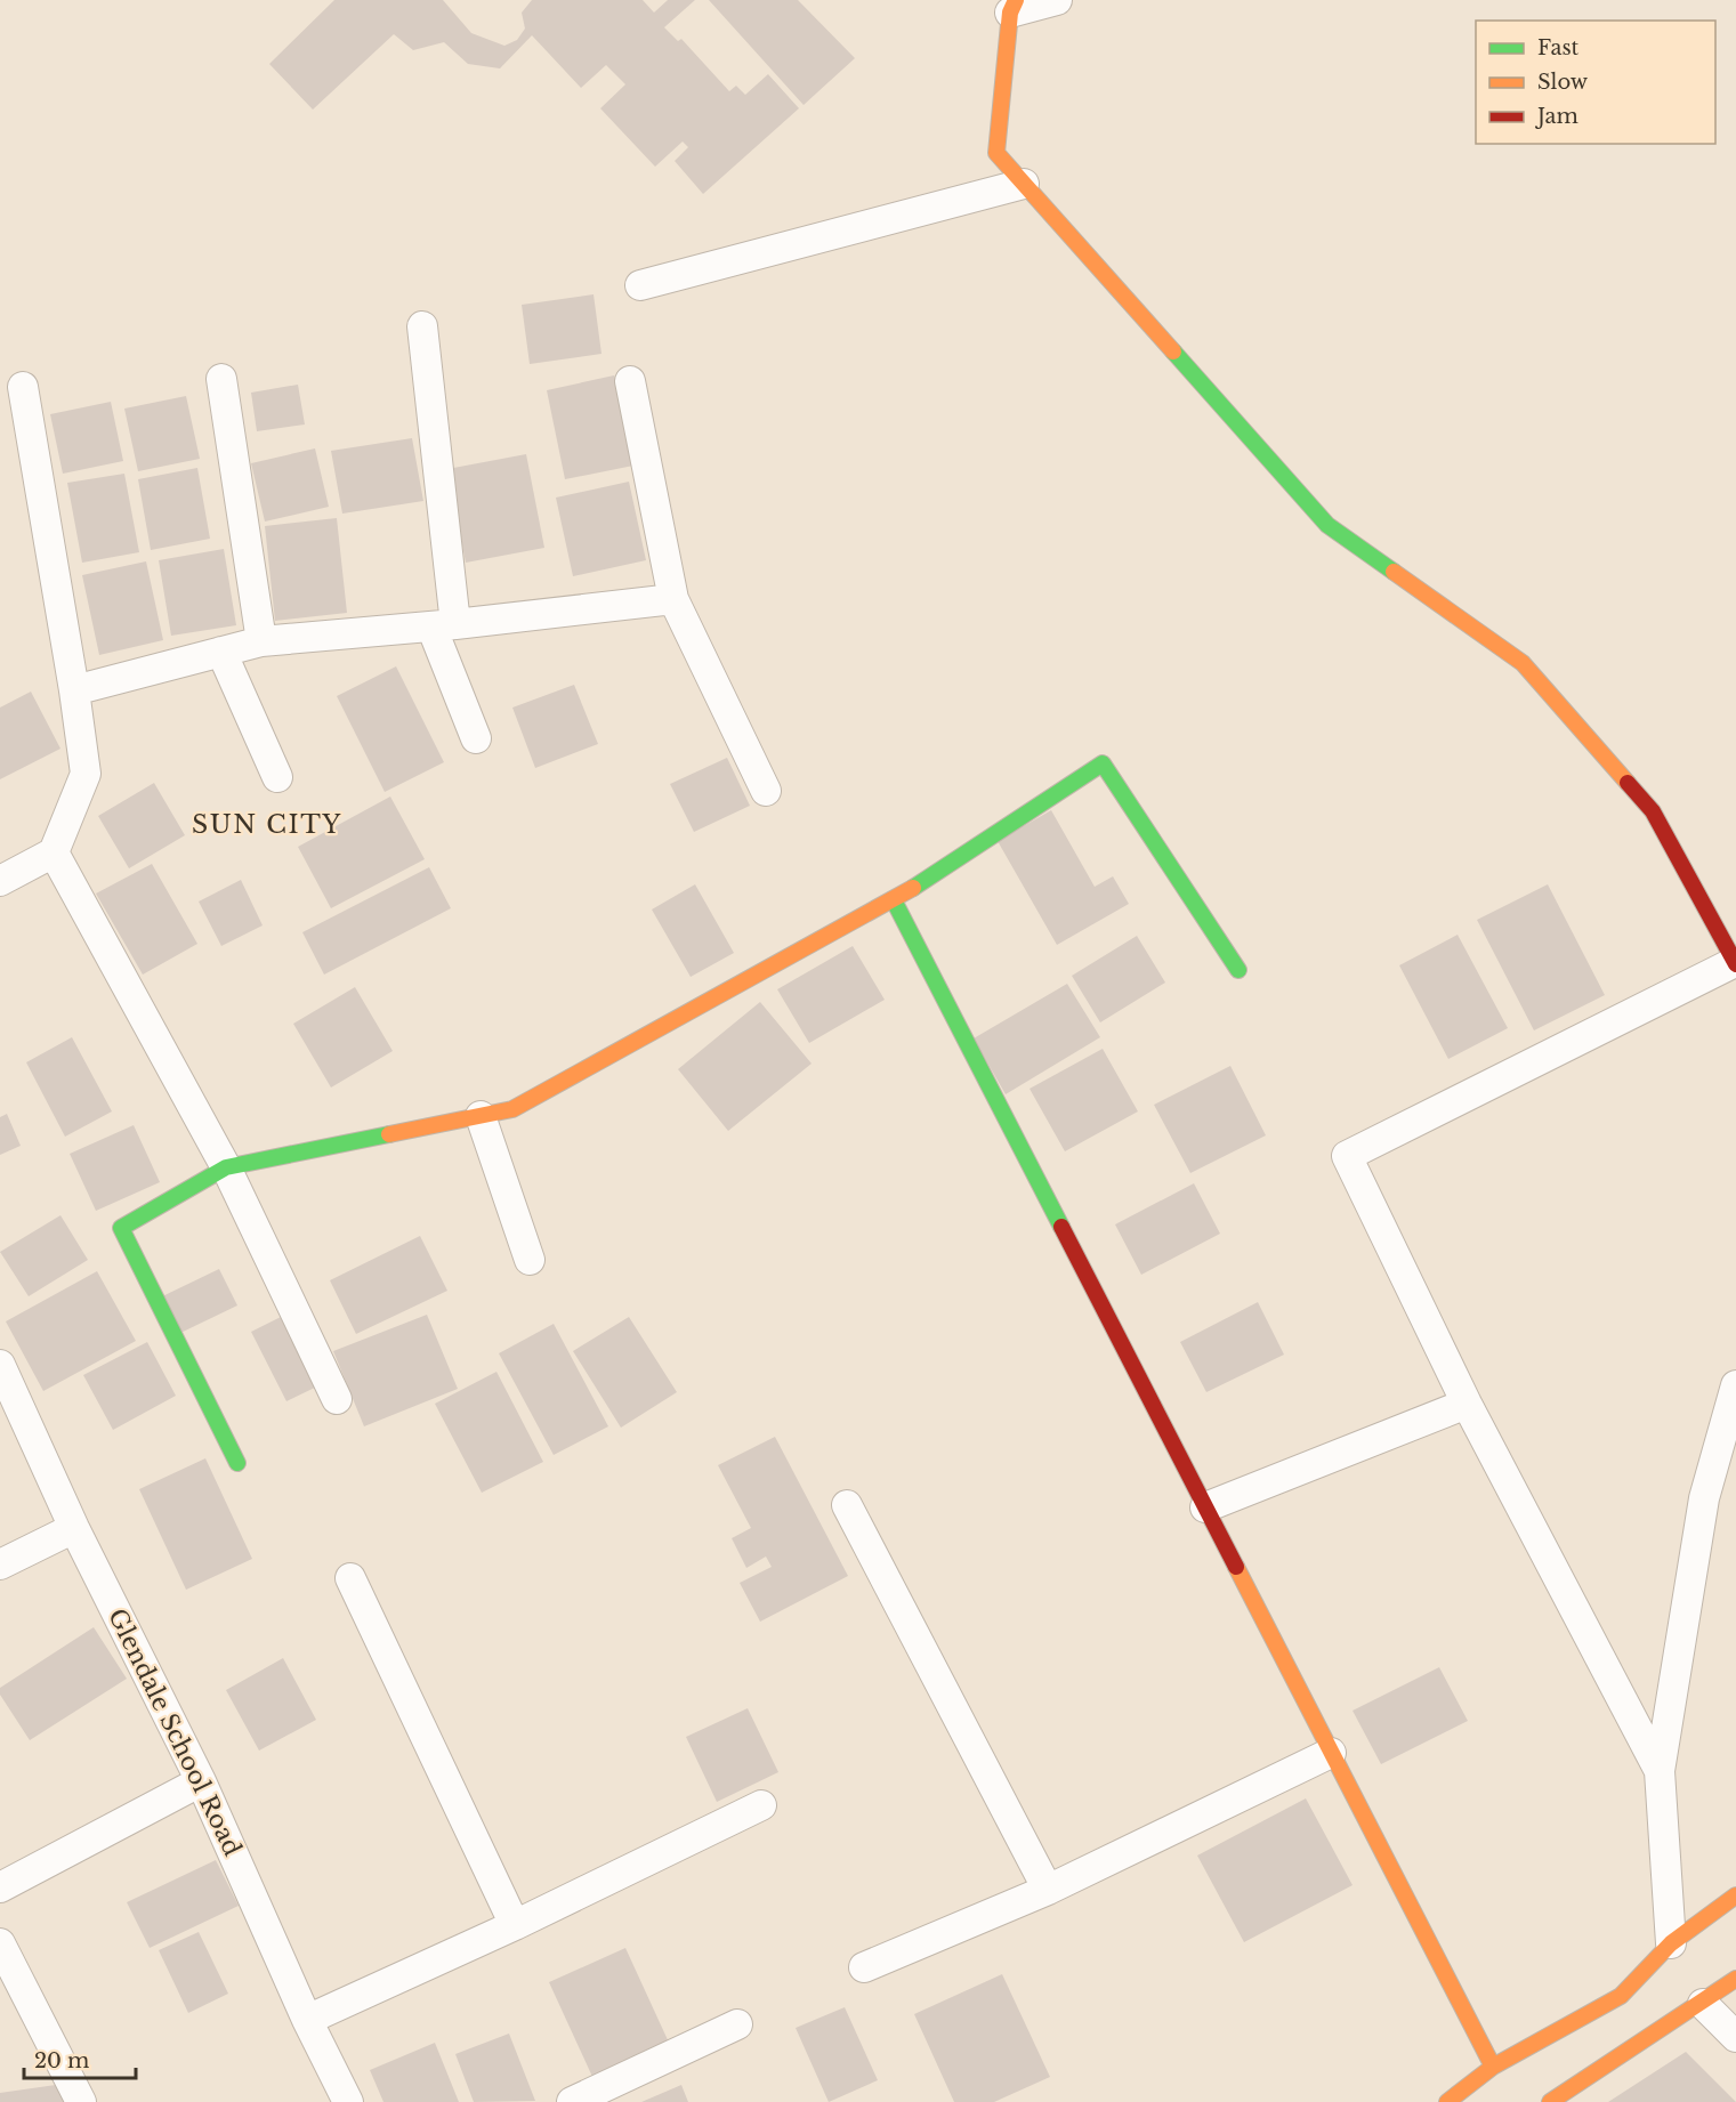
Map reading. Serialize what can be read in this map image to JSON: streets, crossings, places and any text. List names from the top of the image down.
{
  "streets": {
    "street": ["Glendale School Road"]
  },
  "districts": ["SUN CITY"],
  "legend": ["Fast", "Slow", "Jam"],
  "scale_bar": "20 m"
}
